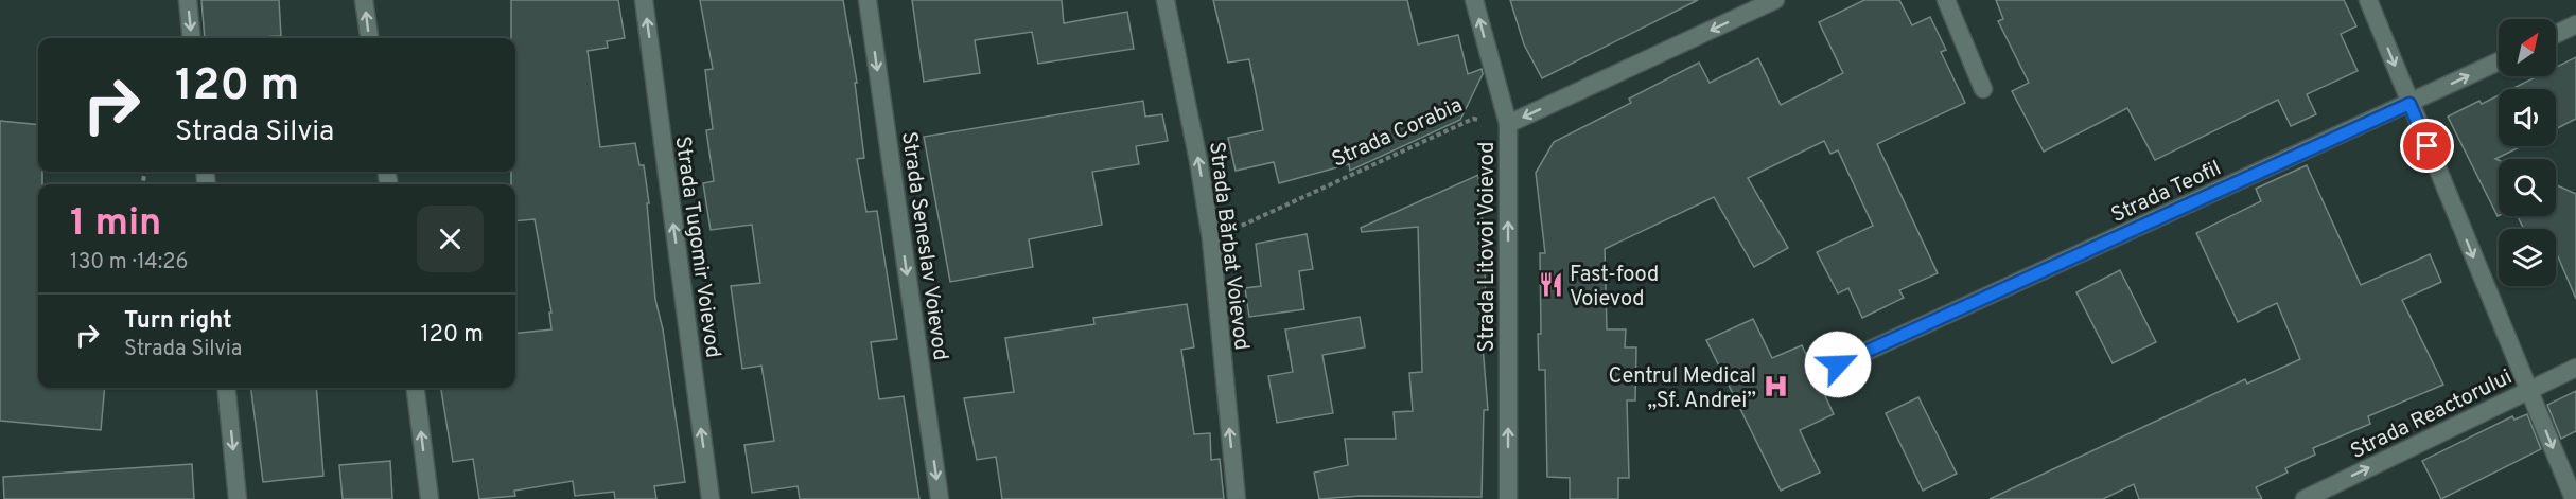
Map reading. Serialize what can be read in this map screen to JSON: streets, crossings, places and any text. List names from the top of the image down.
{
  "streets": {
    "street": [
      "Strada Teofil",
      "Strada Seneslav Voievod",
      "Strada Bărbat Voievod",
      "Strada Tugomir Voievod",
      "Strada Litovoi Voievod",
      "Strada Reactorului"
    ],
    "path": ["Strada Corabia"]
  },
  "crossings": [
    ["Strada Corabia", "Strada Bărbat Voievod"],
    ["Strada Corabia", "Strada Litovoi Voievod"]
  ],
  "one_way": [
    "Strada Seneslav Voievod",
    "Strada Bărbat Voievod",
    "Strada Tugomir Voievod",
    "Strada Litovoi Voievod",
    "Strada Reactorului"
  ],
  "places": {
    "restaurant": ["Fast-food Voievod"],
    "hospital": ["Centrul Medical „Sf. Andrei”"]
  },
  "north": "top right",
  "page": {
    "turn": ["120 m", "Strada Silvia"],
    "heading": ["1 min", "130 m · 14:26"],
    "list": [
      {
        "name": "Turn right",
        "note": "Strada Silvia",
        "value": "120 m"
      }
    ]
  }
}
